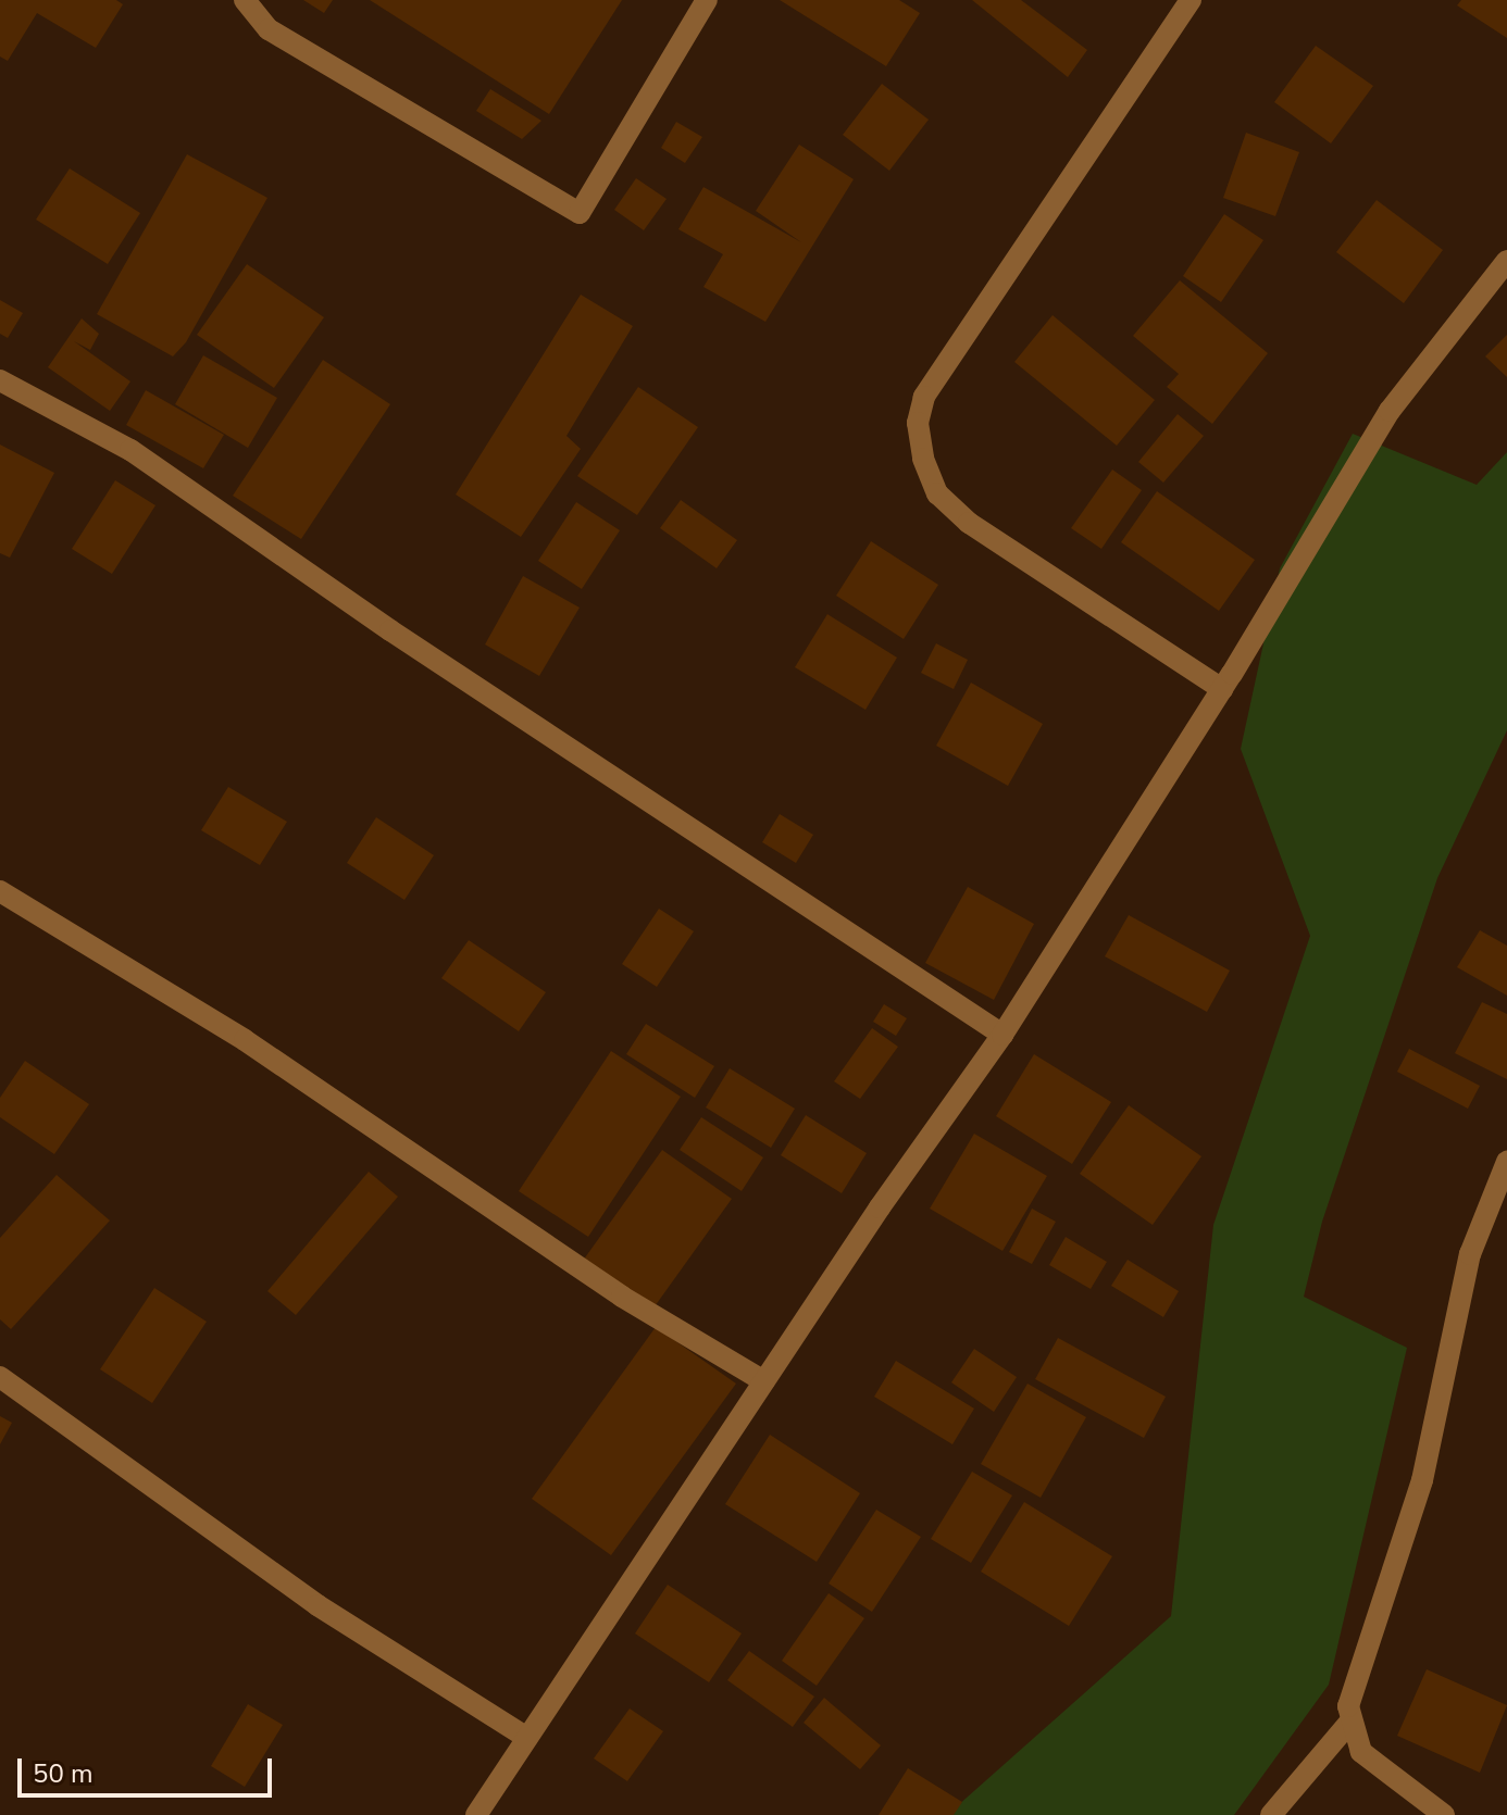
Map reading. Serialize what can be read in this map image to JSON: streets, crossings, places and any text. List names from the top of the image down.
{
  "scale_bar": "50 m"
}
